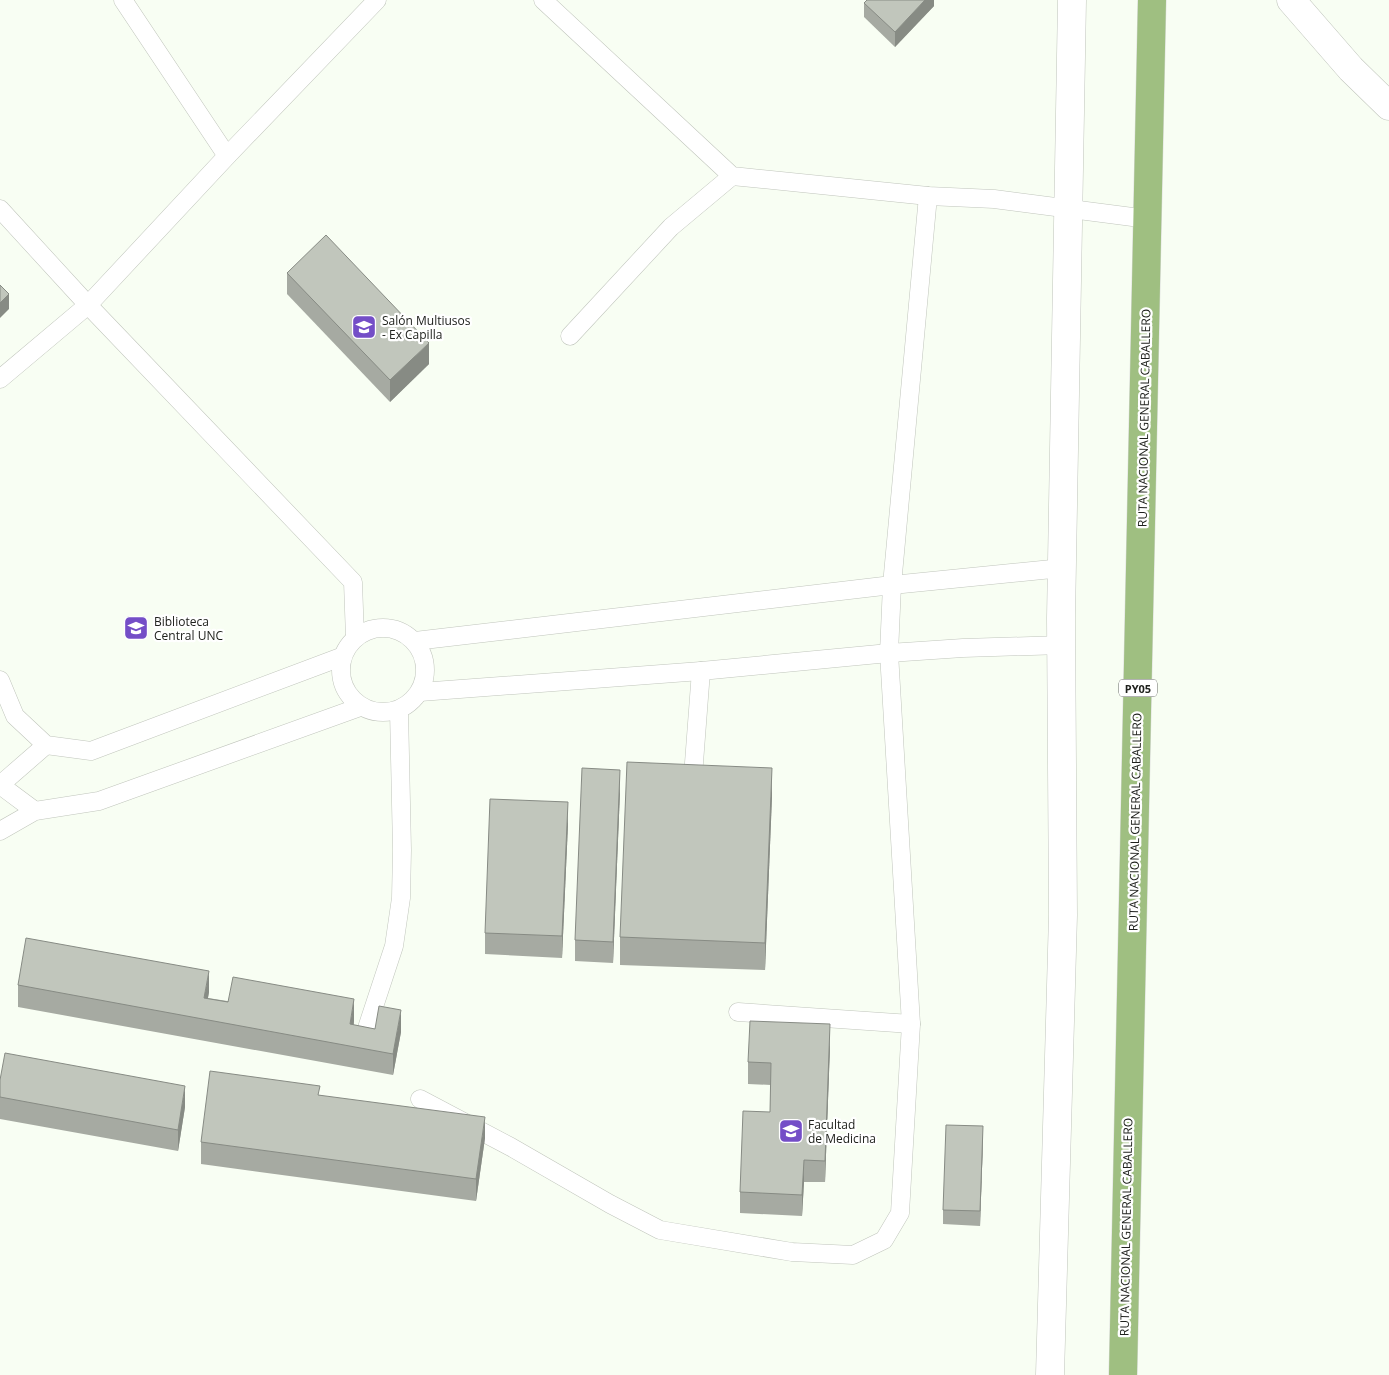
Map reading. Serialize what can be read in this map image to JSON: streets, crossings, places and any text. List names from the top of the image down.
{
  "streets": {
    "highway": ["RUTA NACIONAL GENERAL CABALLERO", "PY05"]
  },
  "places": {
    "school or university": ["Salón Multiusos - Ex Capilla", "Biblioteca Central UNC", "Facultad de Medicina"]
  }
}
